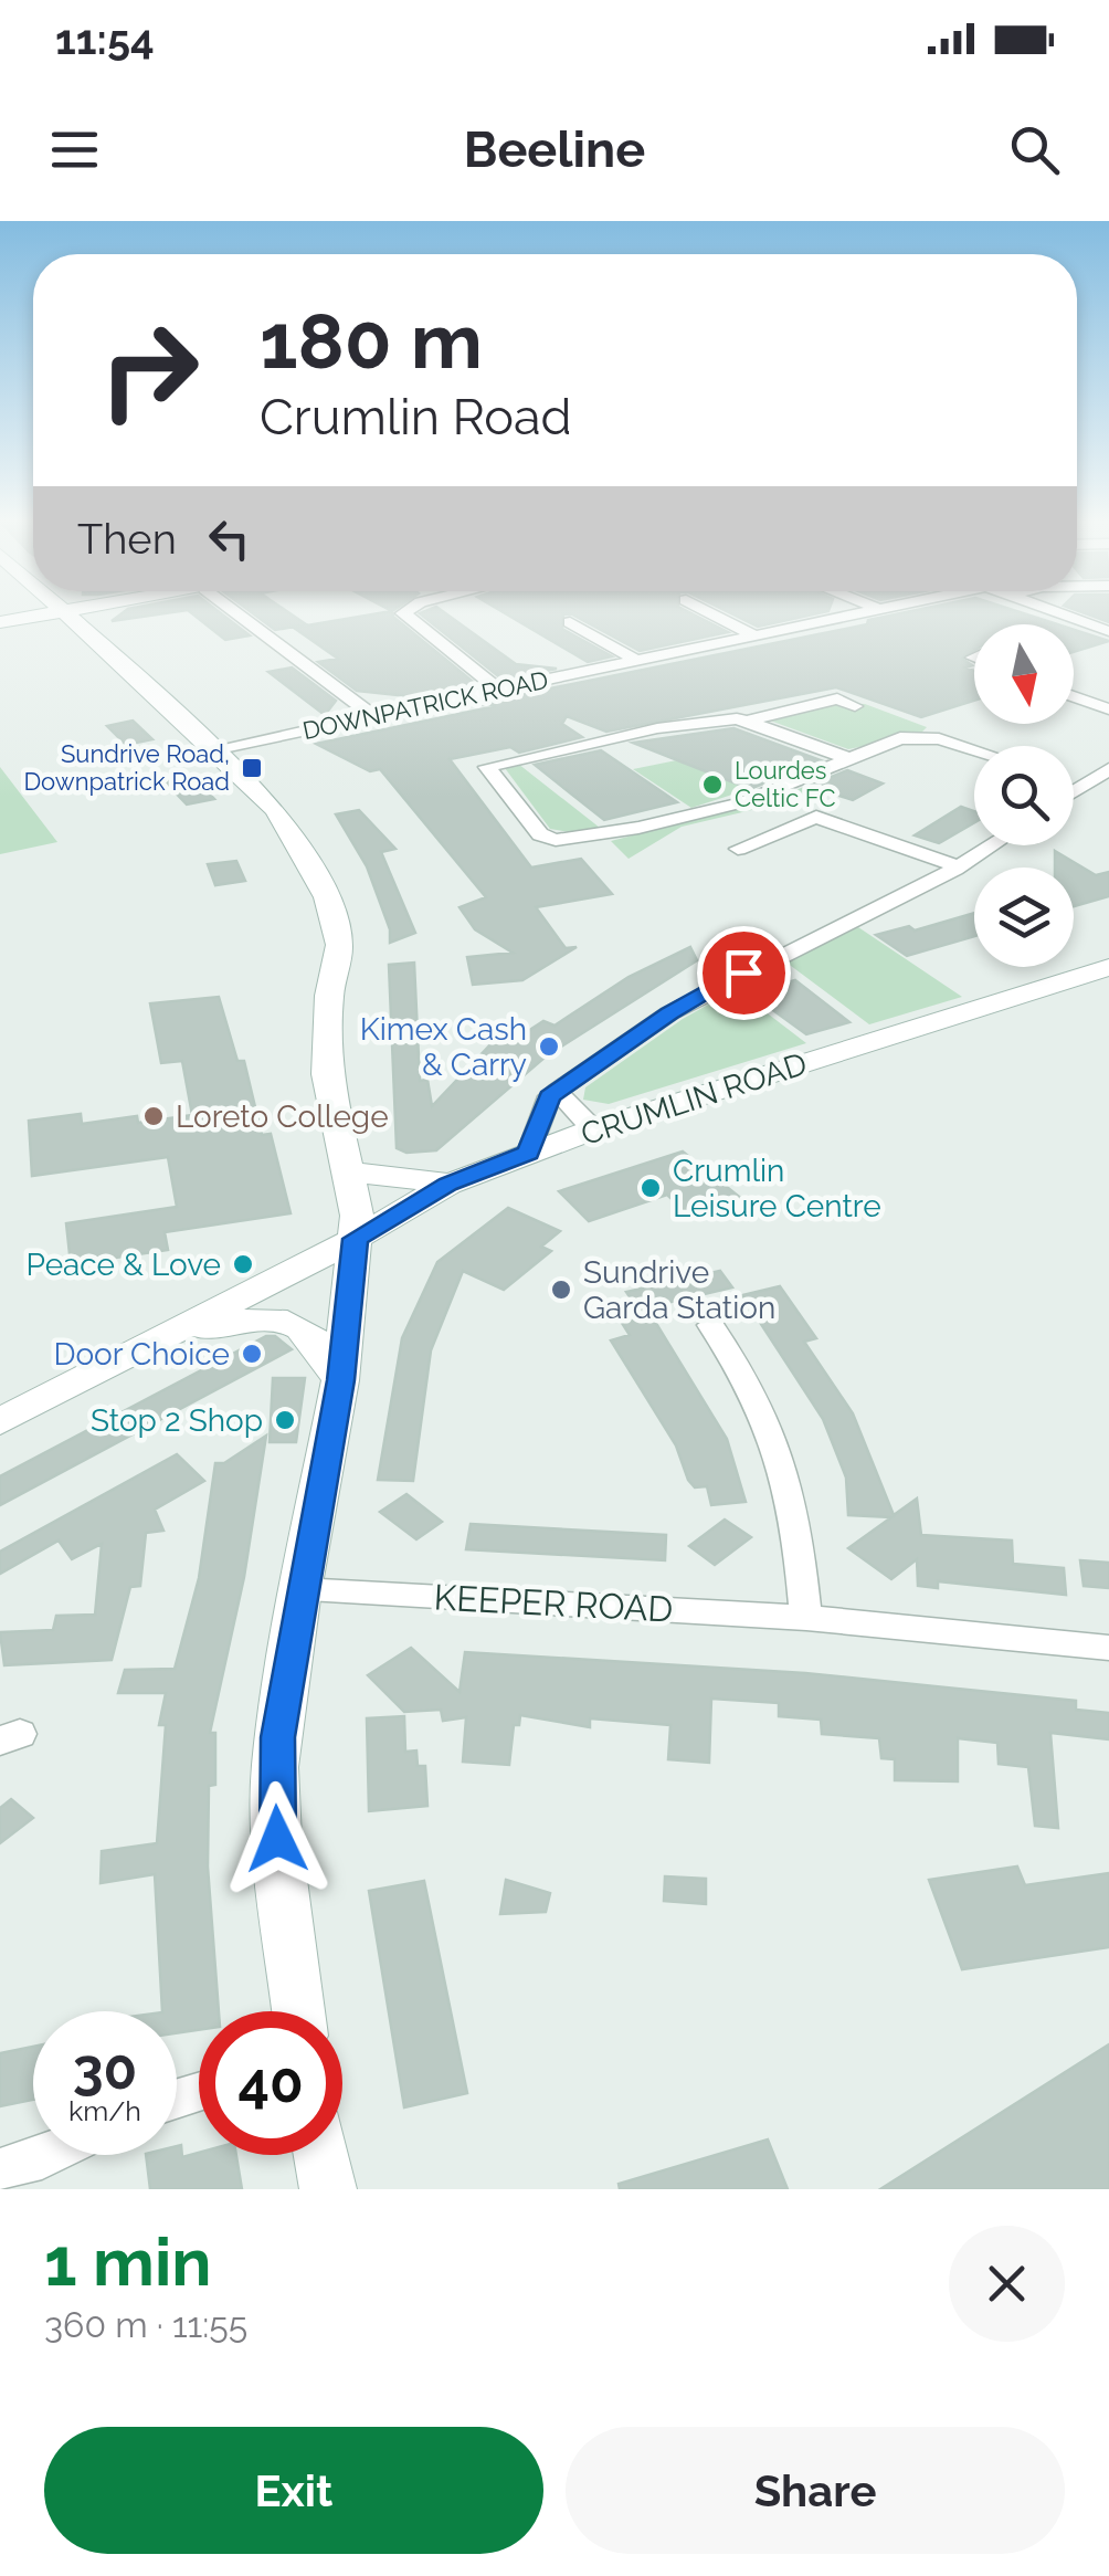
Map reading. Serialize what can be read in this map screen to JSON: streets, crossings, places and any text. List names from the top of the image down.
{
  "streets": {
    "street": ["DOWNPATRICK ROAD", "CRUMLIN ROAD", "KEEPER ROAD"]
  },
  "places": {
    "transit": ["Sundrive Road, Downpatrick Road"],
    "other": [
      "Lourdes Celtic FC",
      "Kimex Cash & Carry",
      "Loreto College",
      "Crumlin Leisure Centre",
      "Peace & Love",
      "Sundrive Garda Station",
      "Door Choice",
      "Stop 2 Shop"
    ]
  },
  "north": "bottom",
  "page": {
    "status": "11:54",
    "header": "Beeline",
    "turn": ["180 m", "Crumlin Road"],
    "then": "Then",
    "speed": "30 km/h",
    "limit": "40",
    "heading": ["1 min", "360 m · 11:55"],
    "buttons": ["Exit", "Share"]
  }
}
